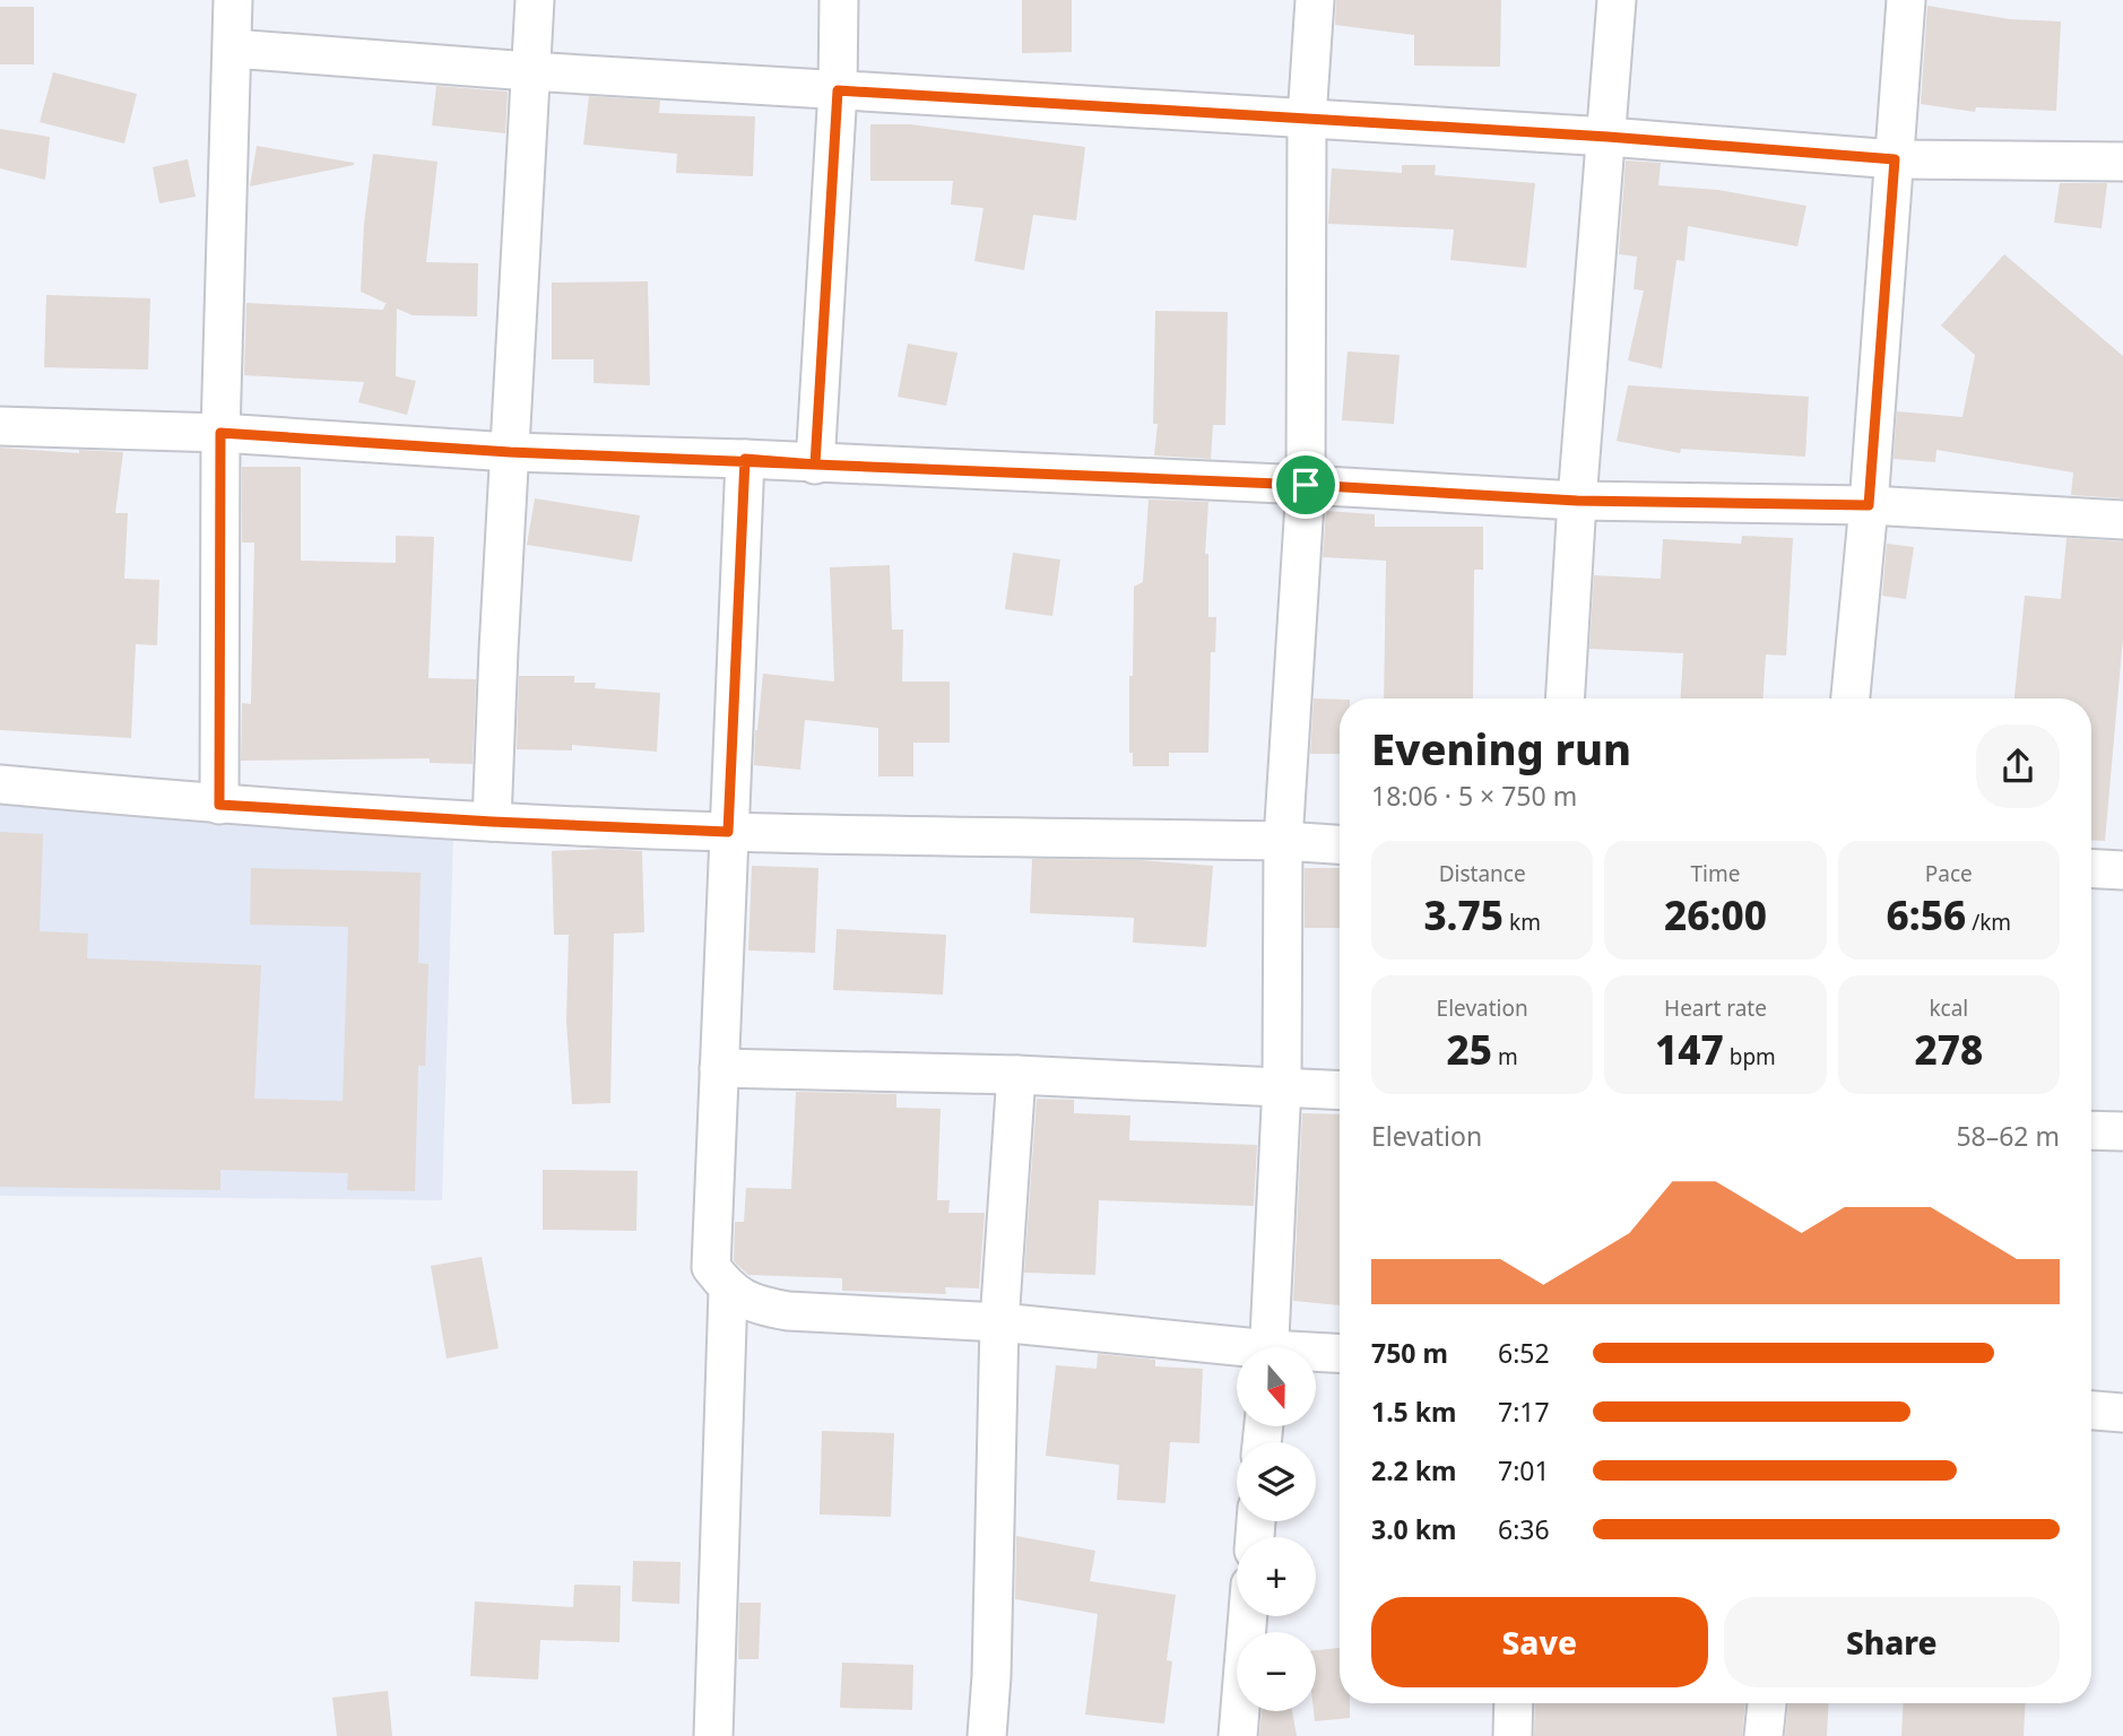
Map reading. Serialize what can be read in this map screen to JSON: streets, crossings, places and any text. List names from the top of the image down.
{
  "north": "bottom",
  "page": {
    "heading": ["Evening run", "18:06 · 5 × 750 m"],
    "stats": [
      ["Distance", "3.75 km"],
      ["Time", "26:00"],
      ["Pace", "6:56 /km"],
      ["Elevation", "25 m"],
      ["Heart rate", "147 bpm"],
      ["kcal", "278"]
    ],
    "chart": ["Elevation", "58–62 m"],
    "list": [
      {
        "name": "750 m",
        "note": "6:52"
      },
      {
        "name": "1.5 km",
        "note": "7:17"
      },
      {
        "name": "2.2 km",
        "note": "7:01"
      },
      {
        "name": "3.0 km",
        "note": "6:36"
      }
    ],
    "map_buttons": ["+", "−"],
    "buttons": ["Save", "Share"]
  }
}
